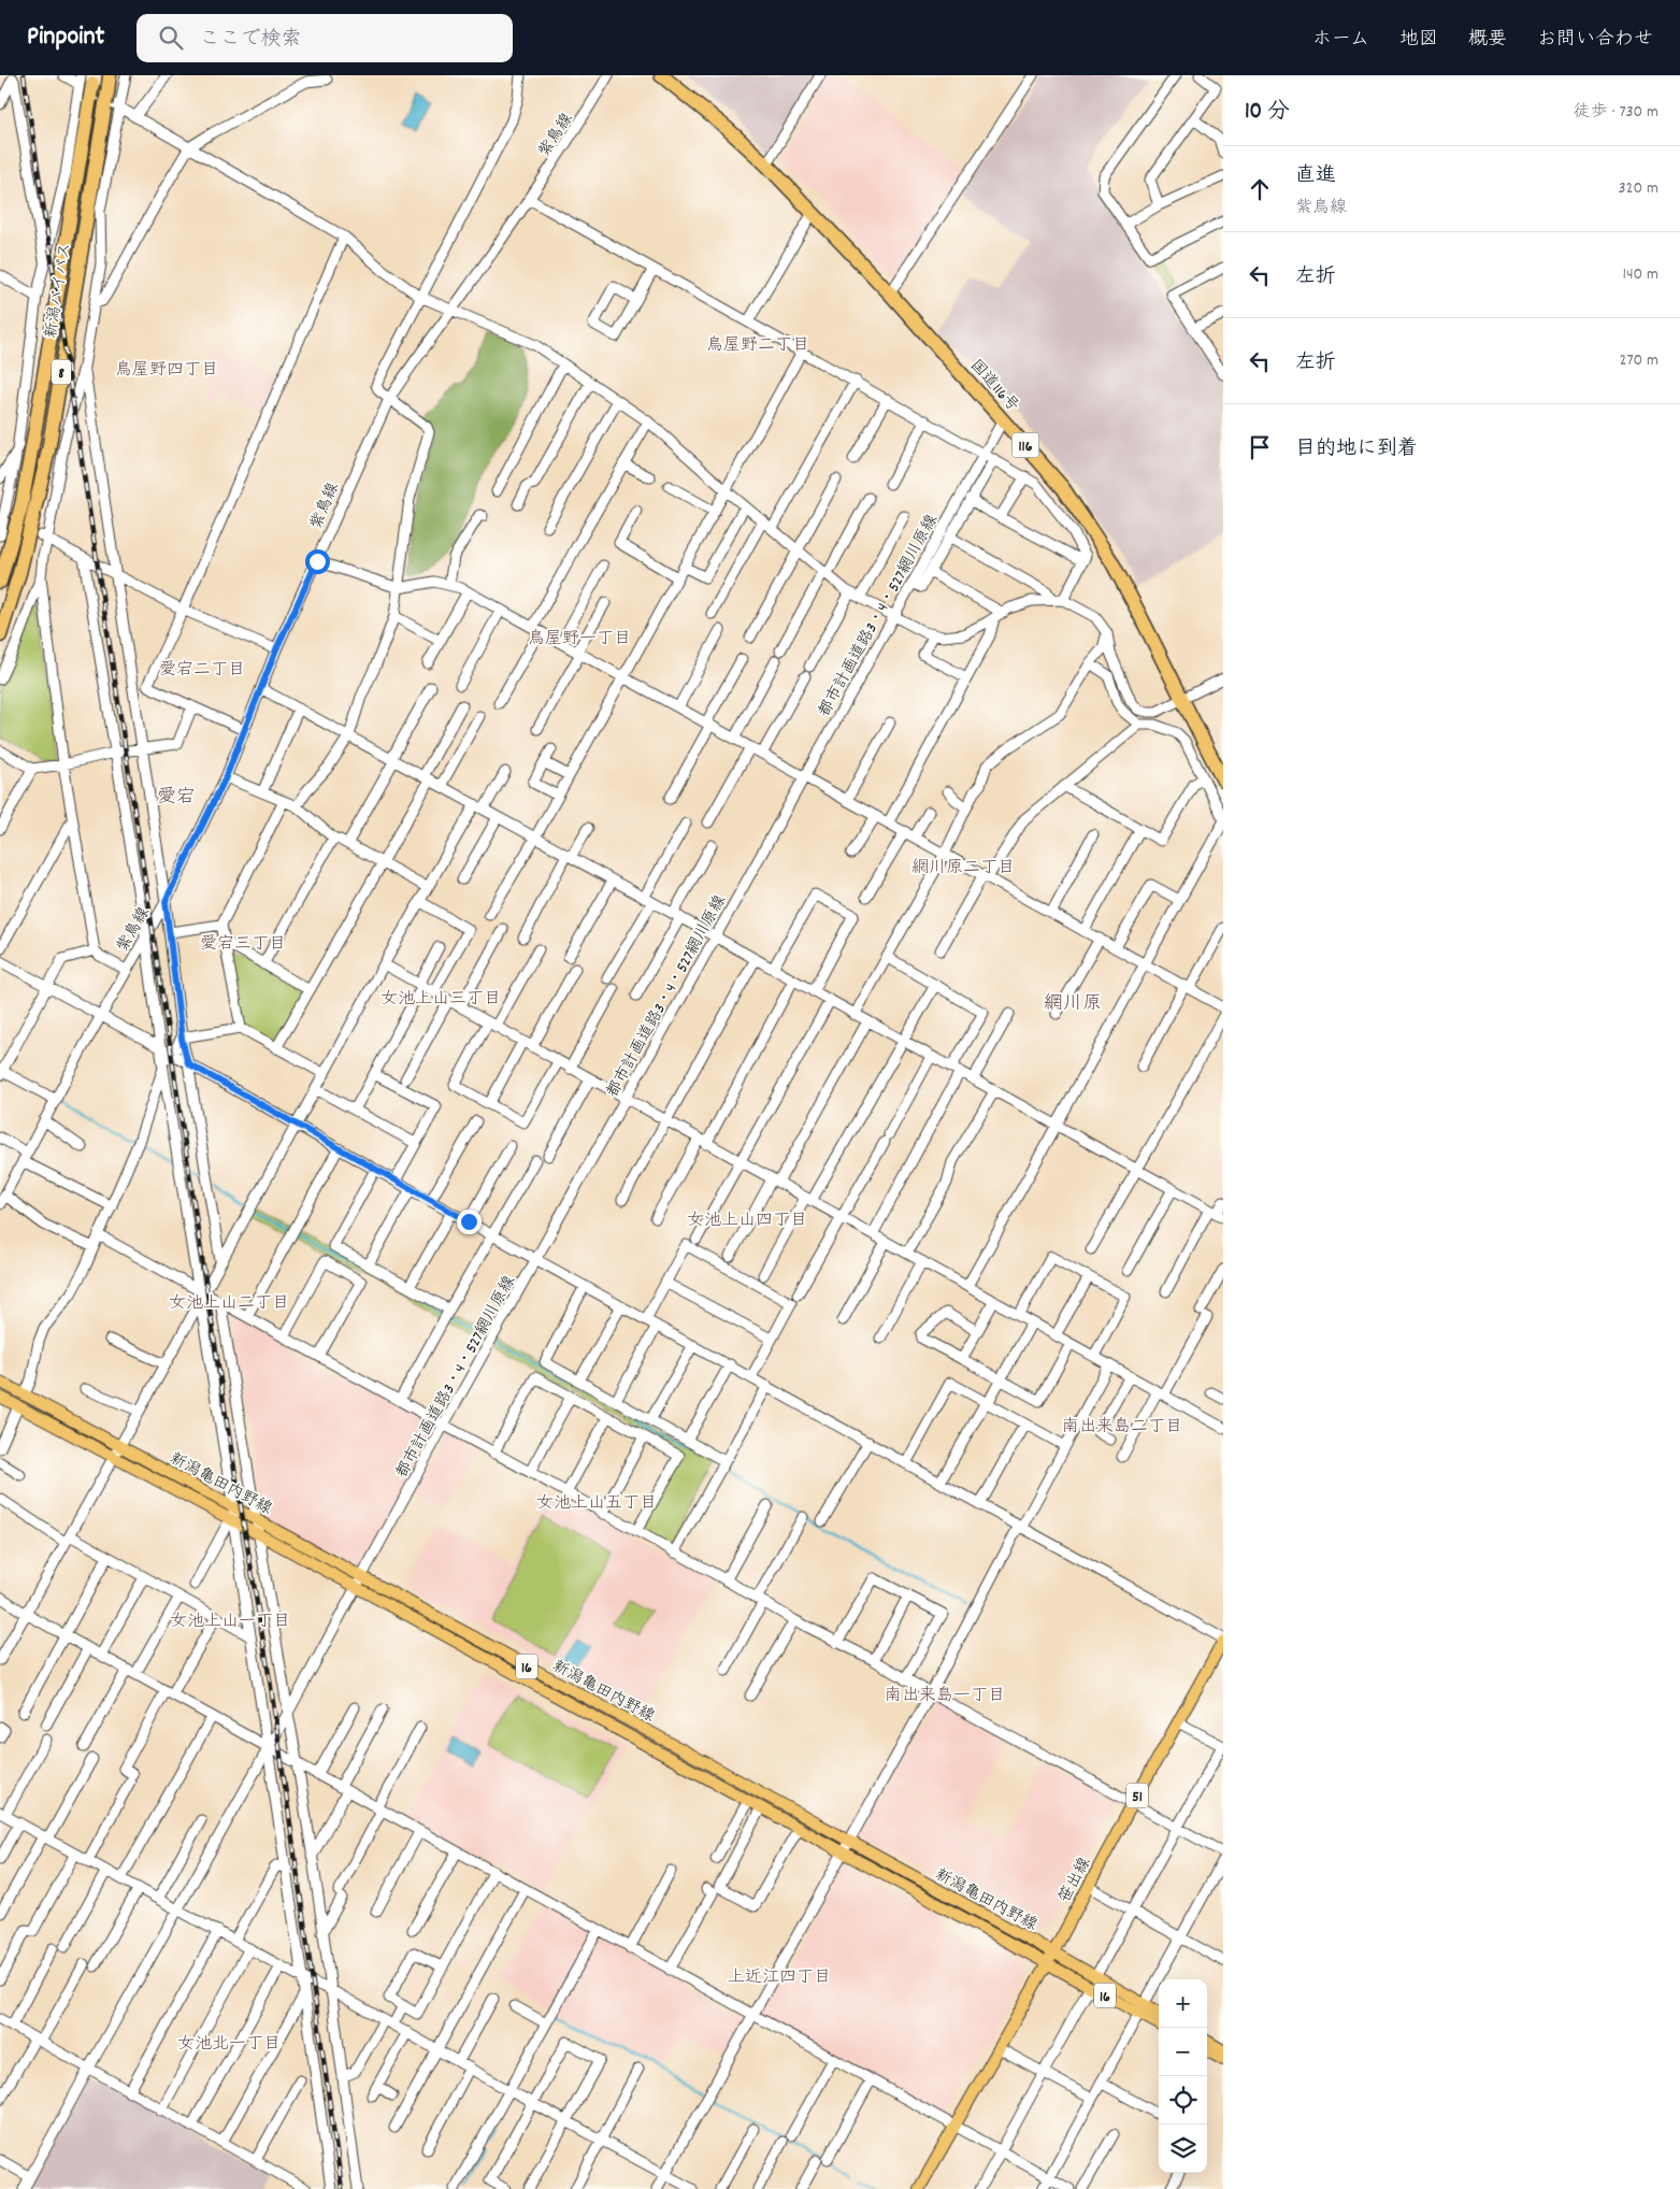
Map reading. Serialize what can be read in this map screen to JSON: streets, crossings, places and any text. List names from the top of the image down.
{
  "streets": {
    "highway": [
      "新潟バイパス",
      "8",
      "国道116号",
      "116"
    ],
    "main road": [
      "新潟亀田内野線",
      "16",
      "51",
      "笹出線"
    ],
    "street": ["紫鳥線", "都市計画道路3・4・527網川原線"]
  },
  "crossings": [
    ["国道116号", "都市計画道路3・4・527網川原線"],
    ["都市計画道路3・4・527網川原線", "新潟亀田内野線"],
    ["新潟亀田内野線", "笹出線"]
  ],
  "districts": [
    "鳥屋野二丁目",
    "鳥屋野四丁目",
    "鳥屋野一丁目",
    "愛宕二丁目",
    "愛宕",
    "網川原二丁目",
    "愛宕三丁目",
    "女池上山三丁目",
    "網川原",
    "女池上山四丁目",
    "女池上山二丁目",
    "南出来島二丁目",
    "女池上山五丁目",
    "女池上山一丁目",
    "南出来島一丁目",
    "上近江四丁目",
    "女池北一丁目"
  ],
  "page": {
    "header": "Pinpoint",
    "search": "ここで検索",
    "nav": [
      "ホーム",
      "地図",
      "概要",
      "お問い合わせ"
    ],
    "heading": ["10 分", "徒歩 · 730 m"],
    "list": [
      ["直進", "紫鳥線", "320 m"],
      ["左折", "140 m"],
      ["左折", "270 m"],
      "目的地に到着"
    ],
    "map_buttons": ["+", "−"]
  }
}
